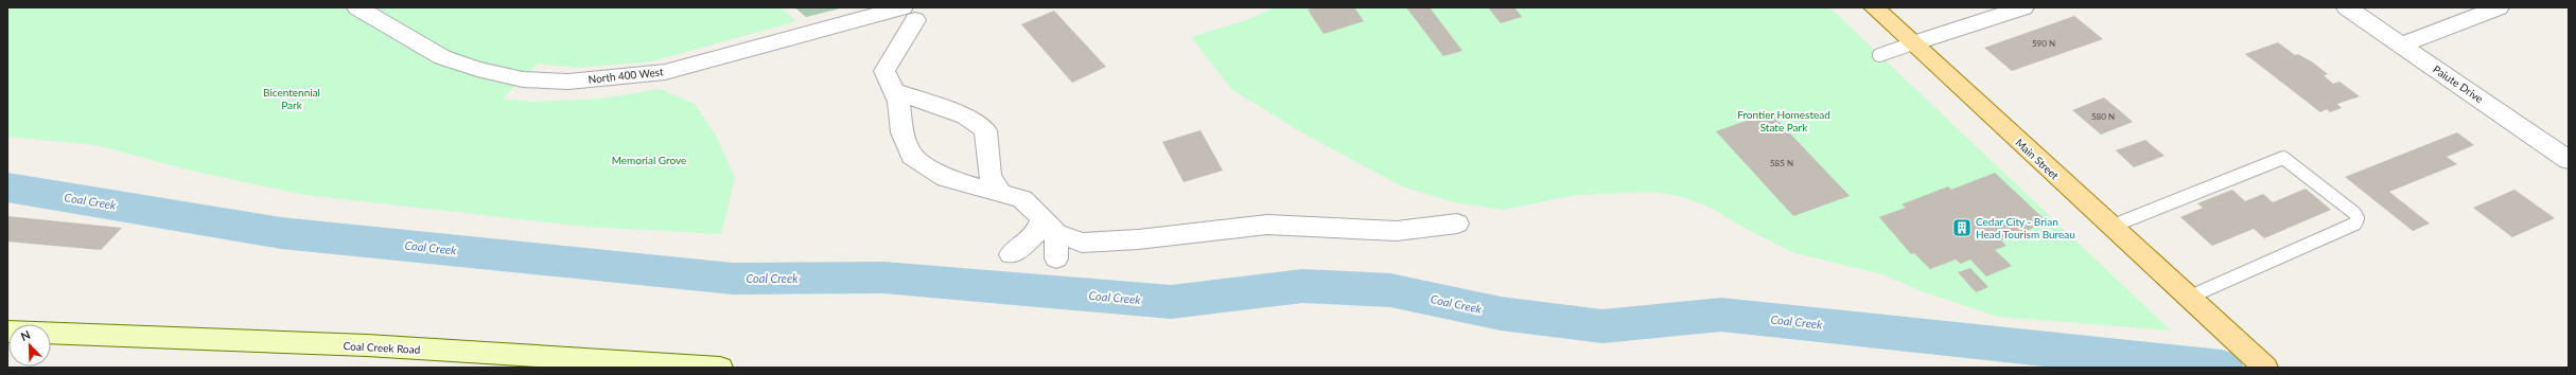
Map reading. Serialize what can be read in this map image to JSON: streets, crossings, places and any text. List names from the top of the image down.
{
  "streets": {
    "main road": ["Main Street", "Coal Creek Road"],
    "street": ["North 400 West", "Paiute Drive"]
  },
  "water": ["Coal Creek"],
  "parks": ["Bicentennial Park", "Frontier Homestead State Park", "Memorial Grove"],
  "places": {
    "building": ["Cedar City - Brian Head Tourism Bureau"]
  },
  "house_numbers": ["590 N", "580 N", "585 N"],
  "north": "top left"
}
